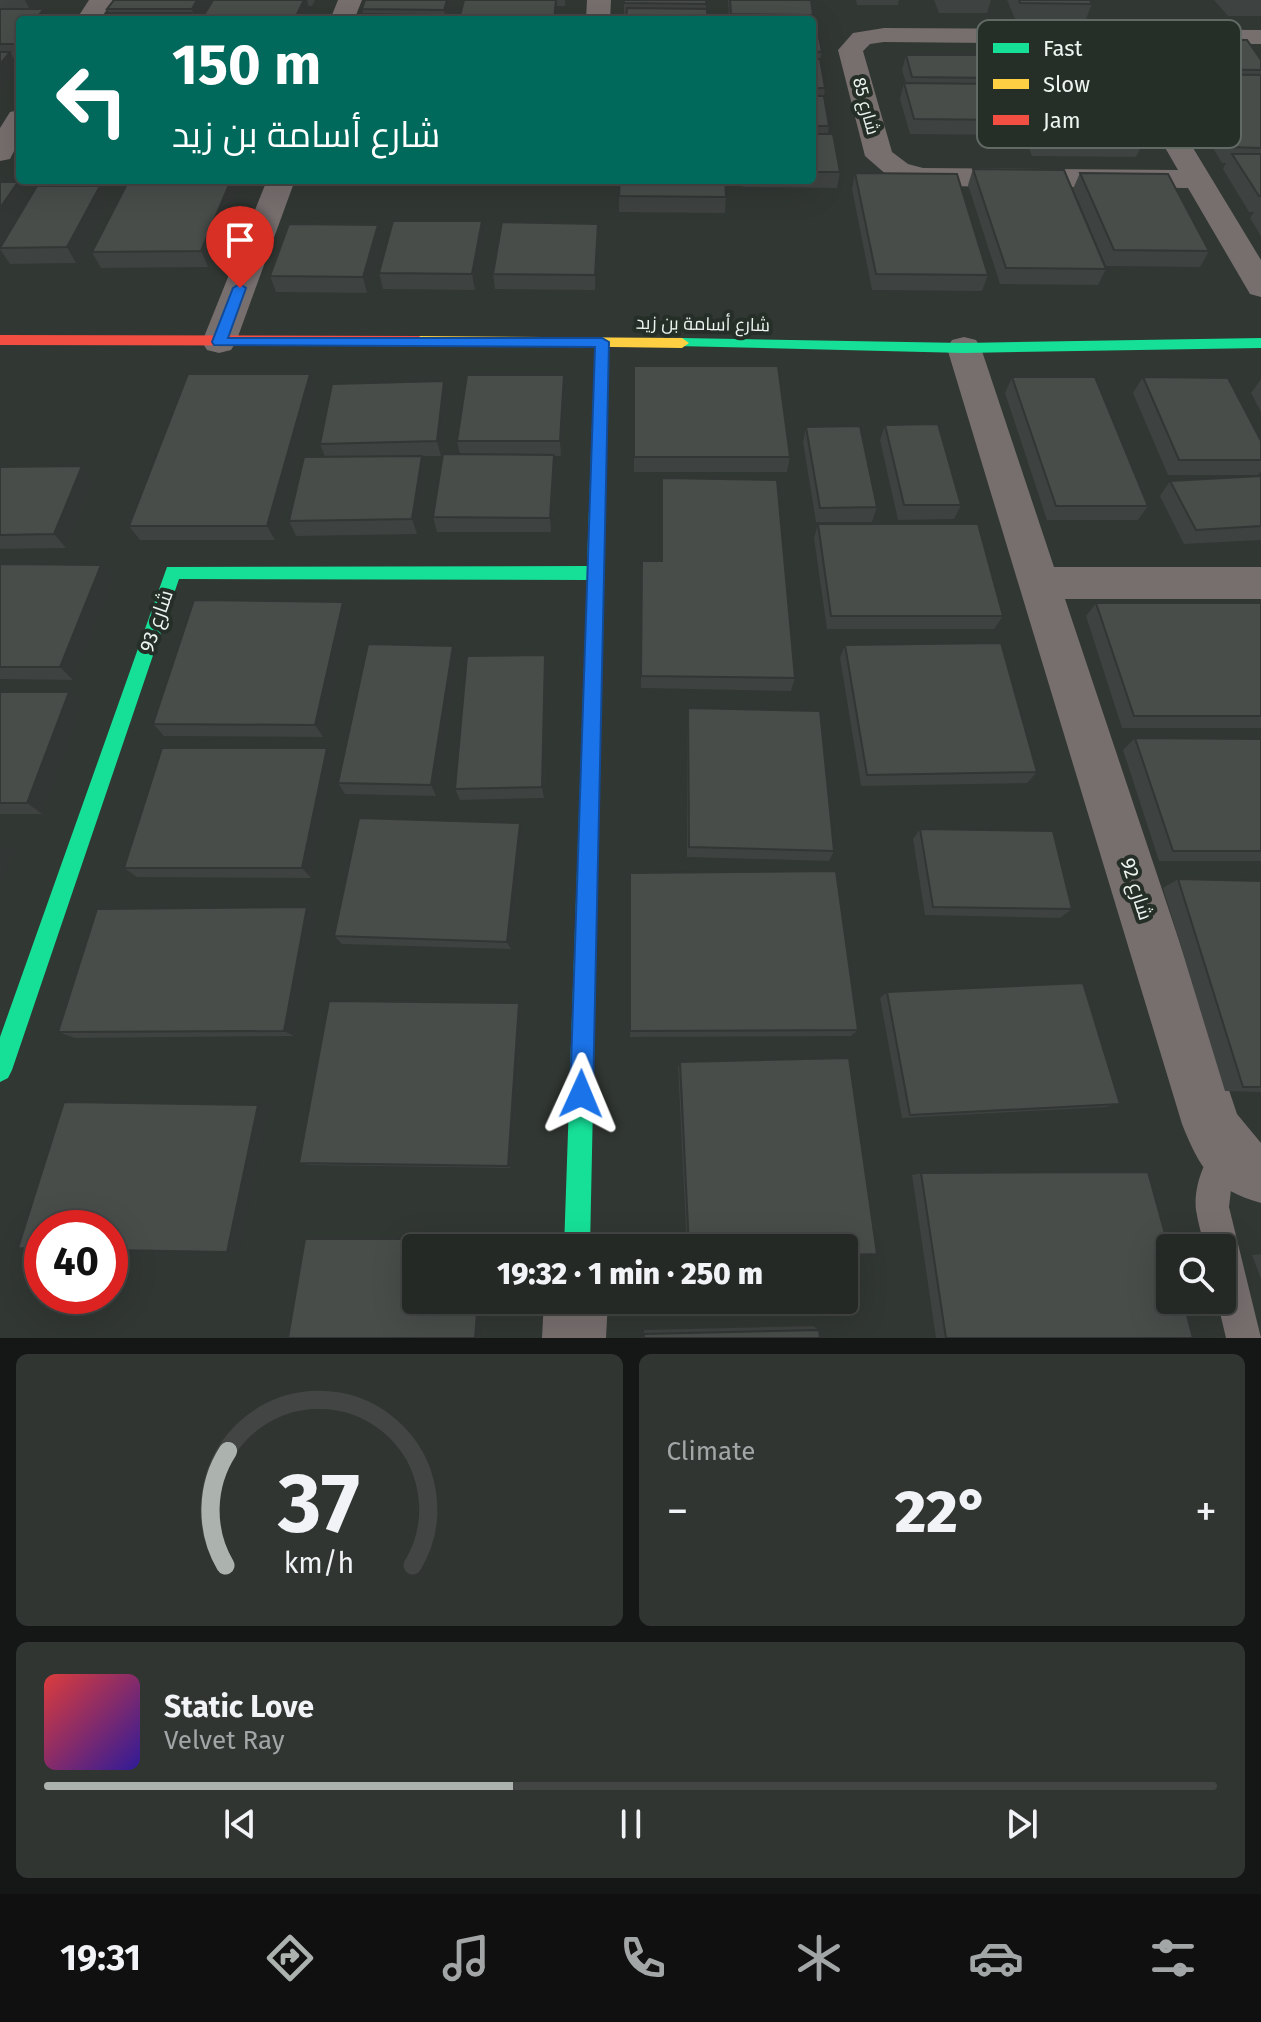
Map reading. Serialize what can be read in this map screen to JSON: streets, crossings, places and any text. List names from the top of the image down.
{
  "streets": {
    "street": [
      "شارع 85",
      "شارع أسامة بن زيد",
      "شارع 93",
      "شارع 92"
    ]
  },
  "crossings": [
    ["شارع أسامة بن زيد", "شارع 92"]
  ],
  "legend": ["Fast", "Slow", "Jam"],
  "page": {
    "turn": ["150 m", "شارع أسامة بن زيد"],
    "limit": "40",
    "trip": "19:32 · 1 min · 250 m",
    "tile": "Climate",
    "heat": ["−", "22°", "+"],
    "song": ["Static Love", "Velvet Ray"],
    "tabs": "19:31",
    "gauge": ["37", "km/h"]
  }
}
